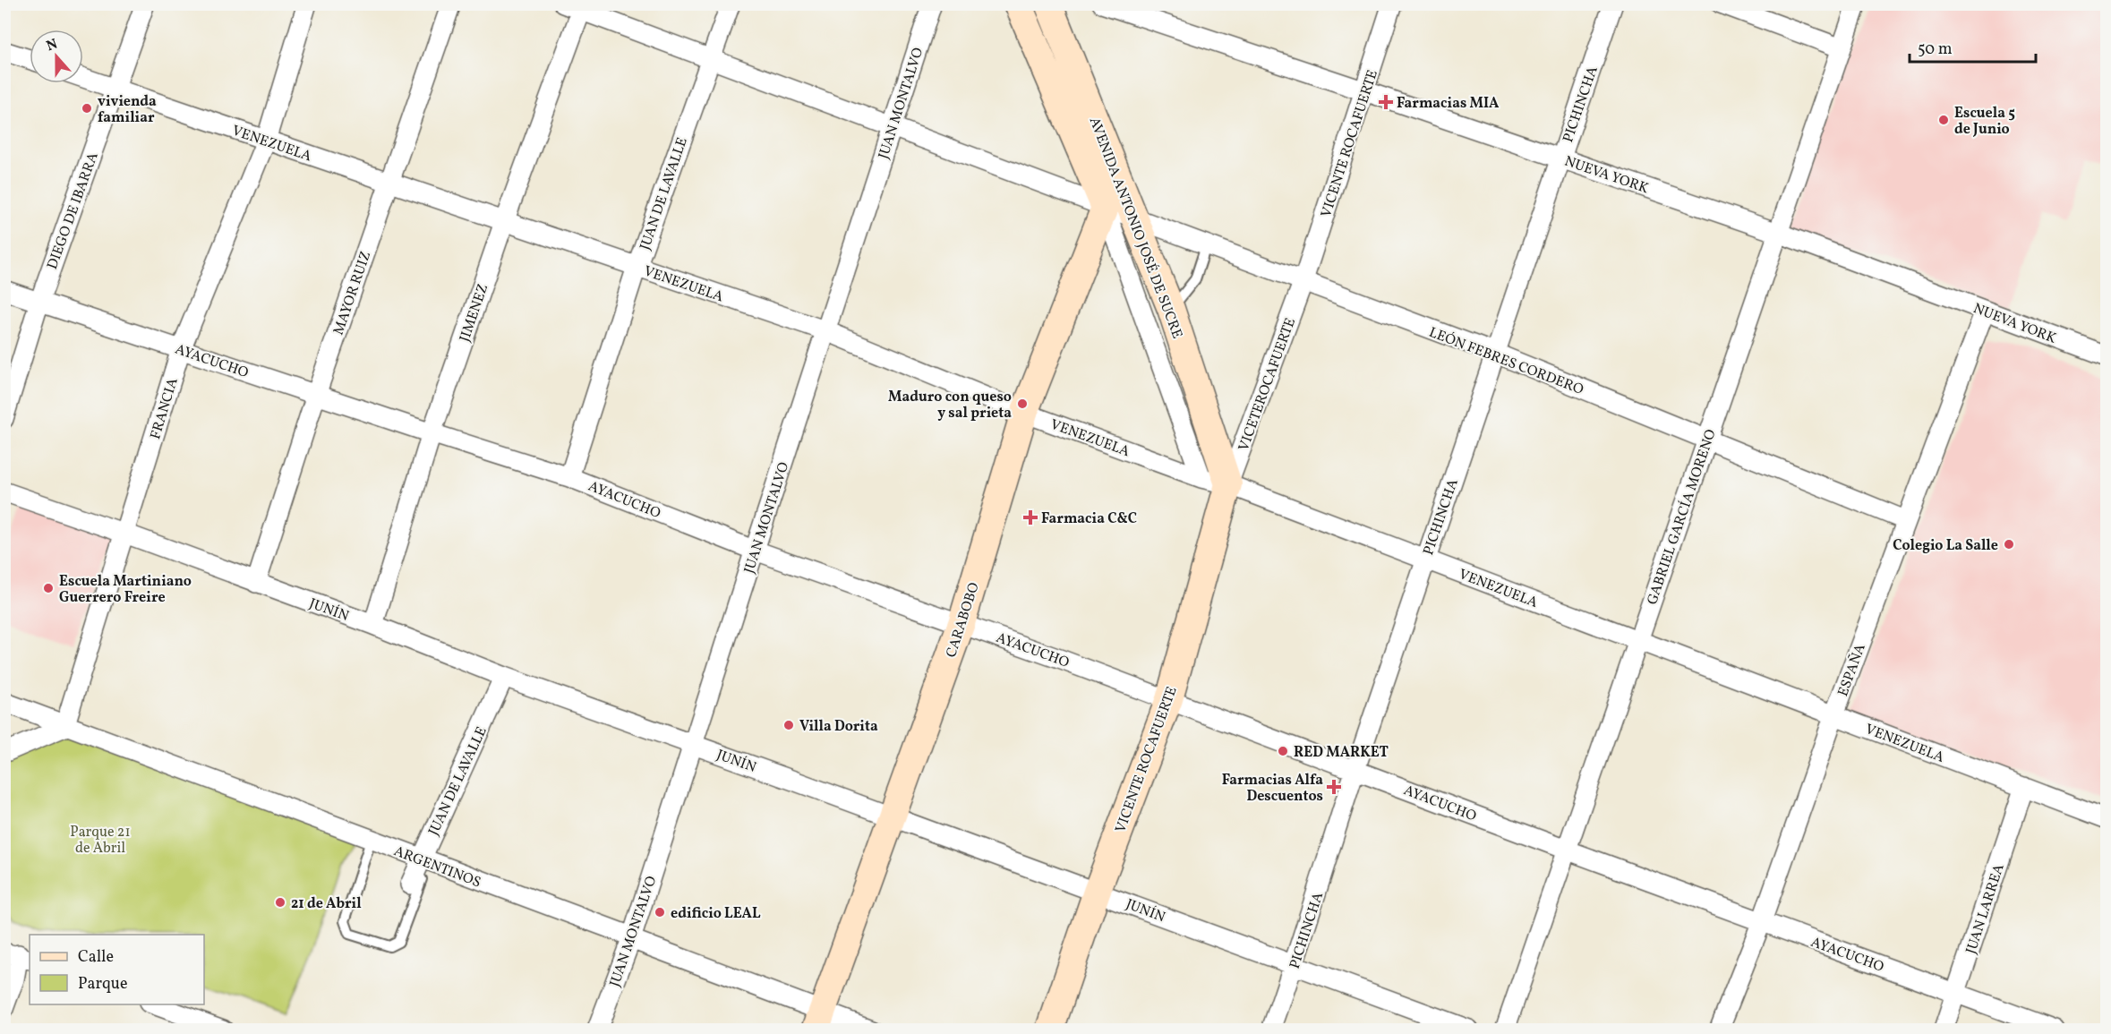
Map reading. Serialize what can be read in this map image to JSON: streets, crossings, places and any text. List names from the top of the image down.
{
  "streets": {
    "main road": ["VICENTE ROCAFUERTE", "AVENIDA ANTONIO JOSÉ DE SUCRE", "CARABOBO"],
    "street": [
      "JUAN MONTALVO",
      "PICHINCHA",
      "VENEZUELA",
      "NUEVA YORK",
      "JUAN DE LAVALLE",
      "DIEGO DE IBARRA",
      "MAYOR RUIZ",
      "JIMENEZ",
      "AYACUCHO",
      "LEÓN FEBRES CORDERO",
      "VICETEROCAFUERTE",
      "FRANCIA",
      "GABRIEL GARCÍA MORENO",
      "JUNÍN",
      "ESPAÑA",
      "ARGENTINOS",
      "JUAN LARREA"
    ]
  },
  "crossings": [
    ["JUAN MONTALVO", "VENEZUELA"],
    ["JUAN MONTALVO", "AYACUCHO"],
    ["JUAN MONTALVO", "LEÓN FEBRES CORDERO"],
    ["JUAN MONTALVO", "JUNÍN"],
    ["JUAN MONTALVO", "ARGENTINOS"],
    ["PICHINCHA", "VENEZUELA"],
    ["PICHINCHA", "NUEVA YORK"],
    ["PICHINCHA", "AYACUCHO"],
    ["PICHINCHA", "LEÓN FEBRES CORDERO"],
    ["PICHINCHA", "JUNÍN"],
    ["VENEZUELA", "VICENTE ROCAFUERTE"],
    ["VENEZUELA", "JUAN DE LAVALLE"],
    ["VENEZUELA", "DIEGO DE IBARRA"],
    ["VENEZUELA", "AVENIDA ANTONIO JOSÉ DE SUCRE"],
    ["VENEZUELA", "MAYOR RUIZ"],
    ["VENEZUELA", "JIMENEZ"],
    ["VENEZUELA", "VICETEROCAFUERTE"],
    ["VENEZUELA", "FRANCIA"],
    ["VENEZUELA", "GABRIEL GARCÍA MORENO"],
    ["VENEZUELA", "CARABOBO"],
    ["VENEZUELA", "ESPAÑA"],
    ["VENEZUELA", "JUAN LARREA"],
    ["VICENTE ROCAFUERTE", "NUEVA YORK"],
    ["VICENTE ROCAFUERTE", "AVENIDA ANTONIO JOSÉ DE SUCRE"],
    ["VICENTE ROCAFUERTE", "AYACUCHO"],
    ["VICENTE ROCAFUERTE", "LEÓN FEBRES CORDERO"],
    ["VICENTE ROCAFUERTE", "VICETEROCAFUERTE"],
    ["VICENTE ROCAFUERTE", "JUNÍN"],
    ["NUEVA YORK", "GABRIEL GARCÍA MORENO"],
    ["NUEVA YORK", "ESPAÑA"],
    ["JUAN DE LAVALLE", "AYACUCHO"],
    ["JUAN DE LAVALLE", "LEÓN FEBRES CORDERO"],
    ["JUAN DE LAVALLE", "JUNÍN"],
    ["JUAN DE LAVALLE", "ARGENTINOS"],
    ["DIEGO DE IBARRA", "AYACUCHO"],
    ["AVENIDA ANTONIO JOSÉ DE SUCRE", "LEÓN FEBRES CORDERO"],
    ["AVENIDA ANTONIO JOSÉ DE SUCRE", "VICETEROCAFUERTE"],
    ["AVENIDA ANTONIO JOSÉ DE SUCRE", "CARABOBO"],
    ["MAYOR RUIZ", "AYACUCHO"],
    ["MAYOR RUIZ", "JUNÍN"],
    ["JIMENEZ", "AYACUCHO"],
    ["JIMENEZ", "LEÓN FEBRES CORDERO"],
    ["JIMENEZ", "JUNÍN"],
    ["AYACUCHO", "FRANCIA"],
    ["AYACUCHO", "GABRIEL GARCÍA MORENO"],
    ["AYACUCHO", "CARABOBO"],
    ["AYACUCHO", "ESPAÑA"],
    ["AYACUCHO", "JUAN LARREA"],
    ["LEÓN FEBRES CORDERO", "VICETEROCAFUERTE"],
    ["LEÓN FEBRES CORDERO", "GABRIEL GARCÍA MORENO"],
    ["LEÓN FEBRES CORDERO", "CARABOBO"],
    ["LEÓN FEBRES CORDERO", "ESPAÑA"],
    ["FRANCIA", "JUNÍN"],
    ["FRANCIA", "ARGENTINOS"],
    ["JUNÍN", "CARABOBO"],
    ["CARABOBO", "ARGENTINOS"]
  ],
  "parks": ["Parque 21 de Abril"],
  "places": {
    "health": ["Farmacias MIA", "Farmacia C&C", "Farmacias Alfa Descuentos"],
    "other": [
      "vivienda familiar",
      "Escuela 5 de Junio",
      "Maduro con queso y sal prieta",
      "Colegio La Salle",
      "Escuela Martiniano Guerrero Freire",
      "Villa Dorita",
      "RED MARKET",
      "21 de Abril",
      "edificio LEAL"
    ]
  },
  "legend": ["Calle", "Parque"],
  "scale_bar": "50 m",
  "north": "top"
}
